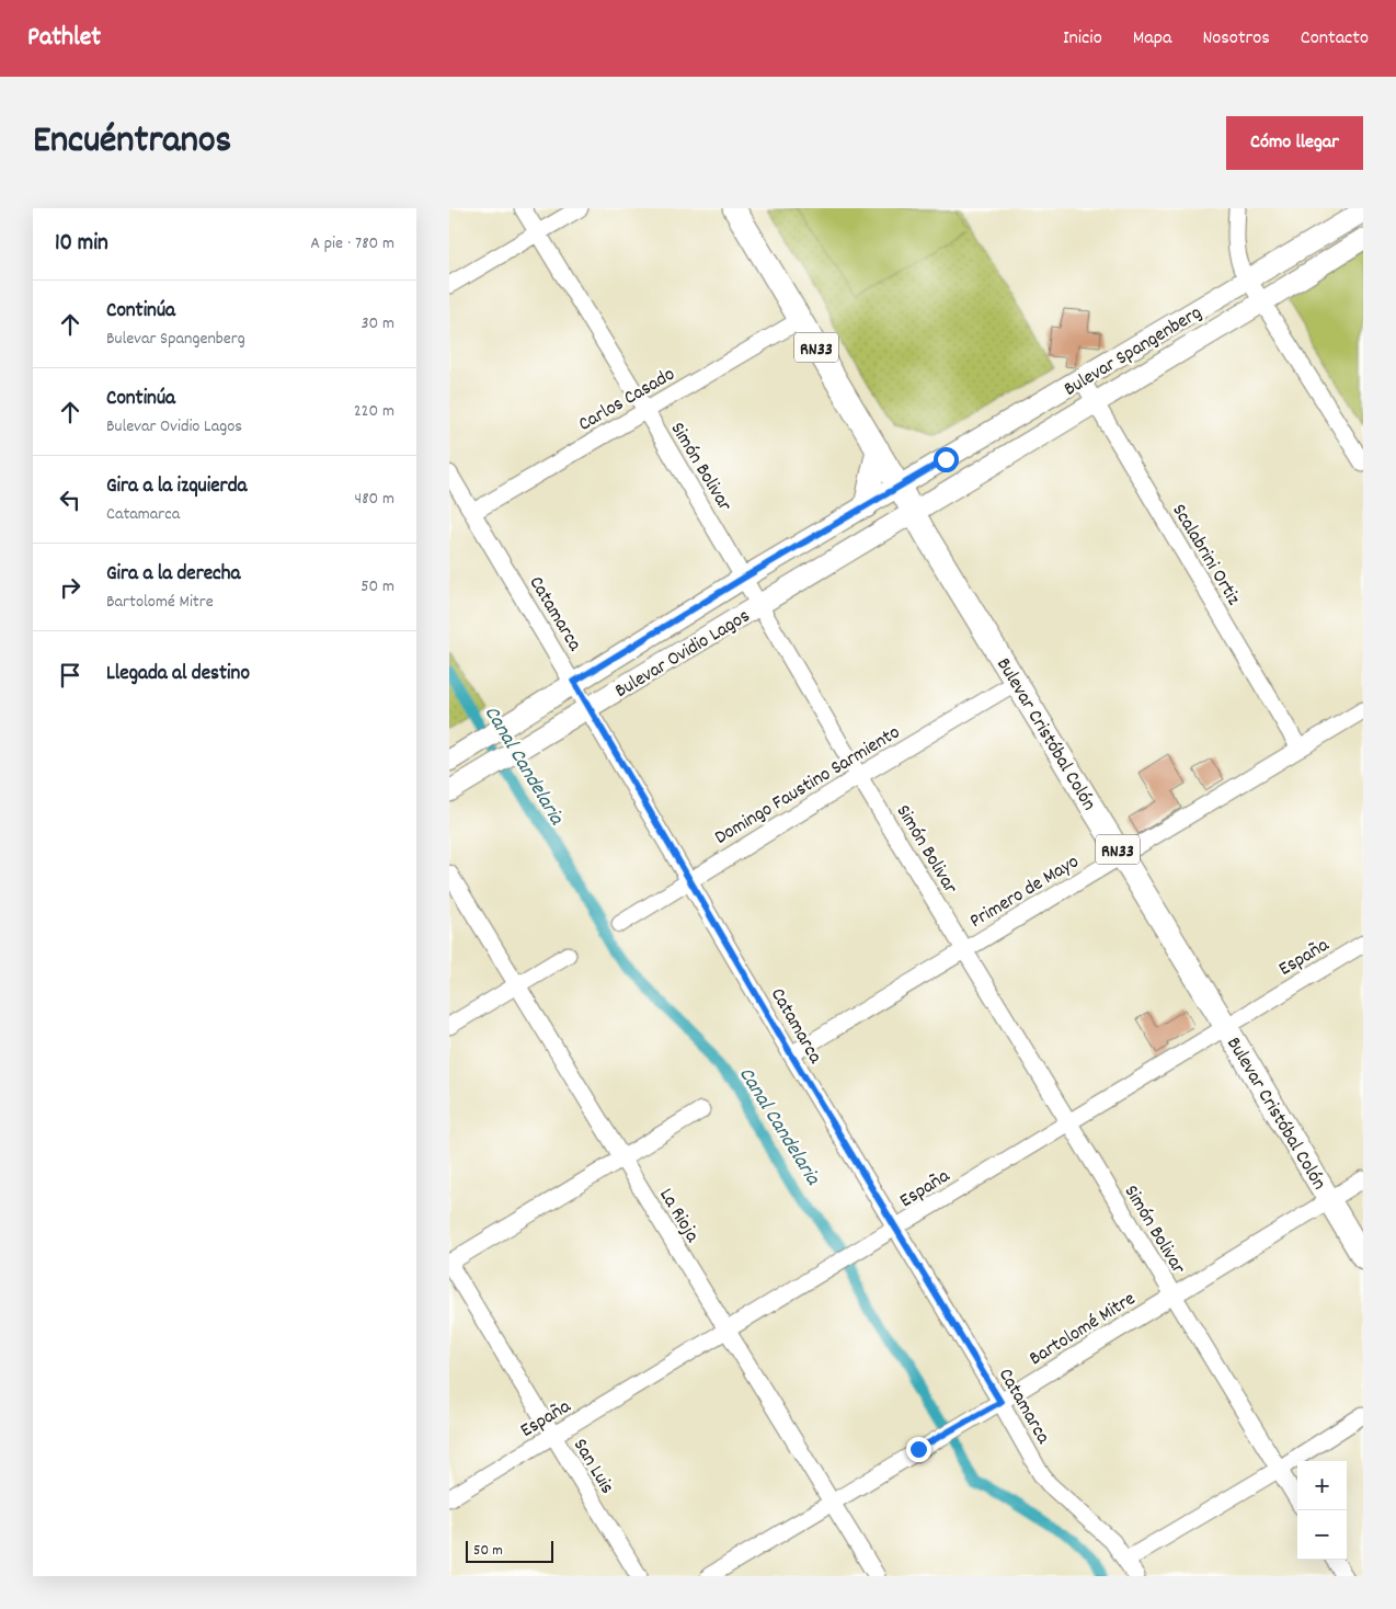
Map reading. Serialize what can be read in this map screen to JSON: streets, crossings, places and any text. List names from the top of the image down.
{
  "streets": {
    "highway": ["RN33", "Bulevar Cristóbal Colón"],
    "main road": ["Bulevar Spangenberg", "Bulevar Ovidio Lagos"],
    "street": [
      "Carlos Casado",
      "Simón Bolivar",
      "Scalabrini Ortiz",
      "Catamarca",
      "Domingo Faustino Sarmiento",
      "Primero de Mayo",
      "España",
      "La Rioja",
      "Bartolomé Mitre",
      "San Luis"
    ]
  },
  "crossings": [
    ["Bulevar Spangenberg", "Scalabrini Ortiz"],
    ["Bulevar Spangenberg", "Bulevar Ovidio Lagos"],
    ["Bulevar Spangenberg", "Bulevar Cristóbal Colón"],
    ["Carlos Casado", "Simón Bolivar"],
    ["Carlos Casado", "Catamarca"],
    ["Carlos Casado", "Bulevar Cristóbal Colón"],
    ["Simón Bolivar", "Bulevar Ovidio Lagos"],
    ["Simón Bolivar", "Domingo Faustino Sarmiento"],
    ["Simón Bolivar", "Primero de Mayo"],
    ["Simón Bolivar", "España"],
    ["Simón Bolivar", "Bartolomé Mitre"],
    ["Scalabrini Ortiz", "Primero de Mayo"],
    ["Catamarca", "Bulevar Ovidio Lagos"],
    ["Catamarca", "Domingo Faustino Sarmiento"],
    ["Catamarca", "Primero de Mayo"],
    ["Catamarca", "España"],
    ["Catamarca", "Bartolomé Mitre"],
    ["Bulevar Ovidio Lagos", "Bulevar Cristóbal Colón"],
    ["Bulevar Cristóbal Colón", "Domingo Faustino Sarmiento"],
    ["Bulevar Cristóbal Colón", "Primero de Mayo"],
    ["Bulevar Cristóbal Colón", "España"],
    ["Bulevar Cristóbal Colón", "Bartolomé Mitre"],
    ["España", "La Rioja"],
    ["España", "San Luis"],
    ["La Rioja", "Bartolomé Mitre"]
  ],
  "water": ["Canal Candelaria"],
  "scale_bar": "50 m",
  "page": {
    "header": "Pathlet",
    "nav": [
      "Inicio",
      "Mapa",
      "Nosotros",
      "Contacto"
    ],
    "title": "Encuéntranos",
    "buttons": "Cómo llegar",
    "heading": ["10 min", "A pie · 780 m"],
    "list": [
      ["Continúa", "Bulevar Spangenberg", "30 m"],
      ["Continúa", "Bulevar Ovidio Lagos", "220 m"],
      ["Gira a la izquierda", "Catamarca", "480 m"],
      ["Gira a la derecha", "Bartolomé Mitre", "50 m"],
      "Llegada al destino"
    ],
    "map_buttons": ["+", "−"],
    "scale": "50 m"
  }
}
